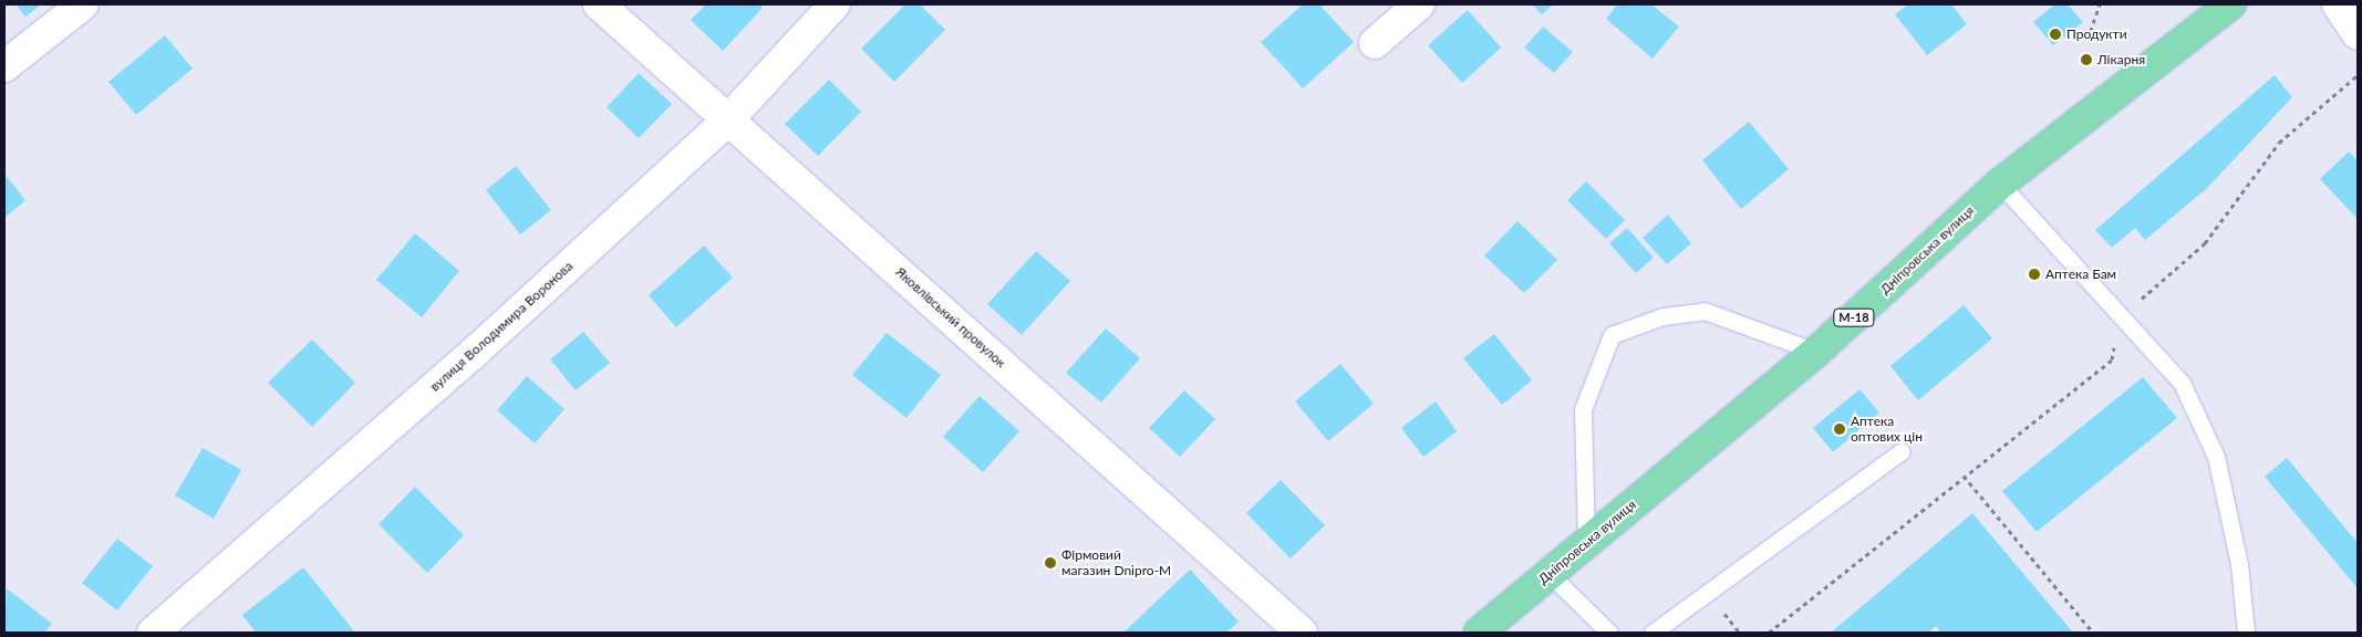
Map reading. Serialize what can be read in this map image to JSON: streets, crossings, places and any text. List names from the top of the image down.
{
  "streets": {
    "highway": ["Дніпровська вулиця", "М-18"],
    "street": ["Яковлівський провулок", "вулиця Володимира Воронова"]
  },
  "crossings": [
    ["Яковлівський провулок", "вулиця Володимира Воронова"]
  ],
  "places": [
    "Продукти",
    "Лікарня",
    "Аптека Бам",
    "Аптека оптових цін",
    "Фірмовий магазин Dnipro-M"
  ]
}
